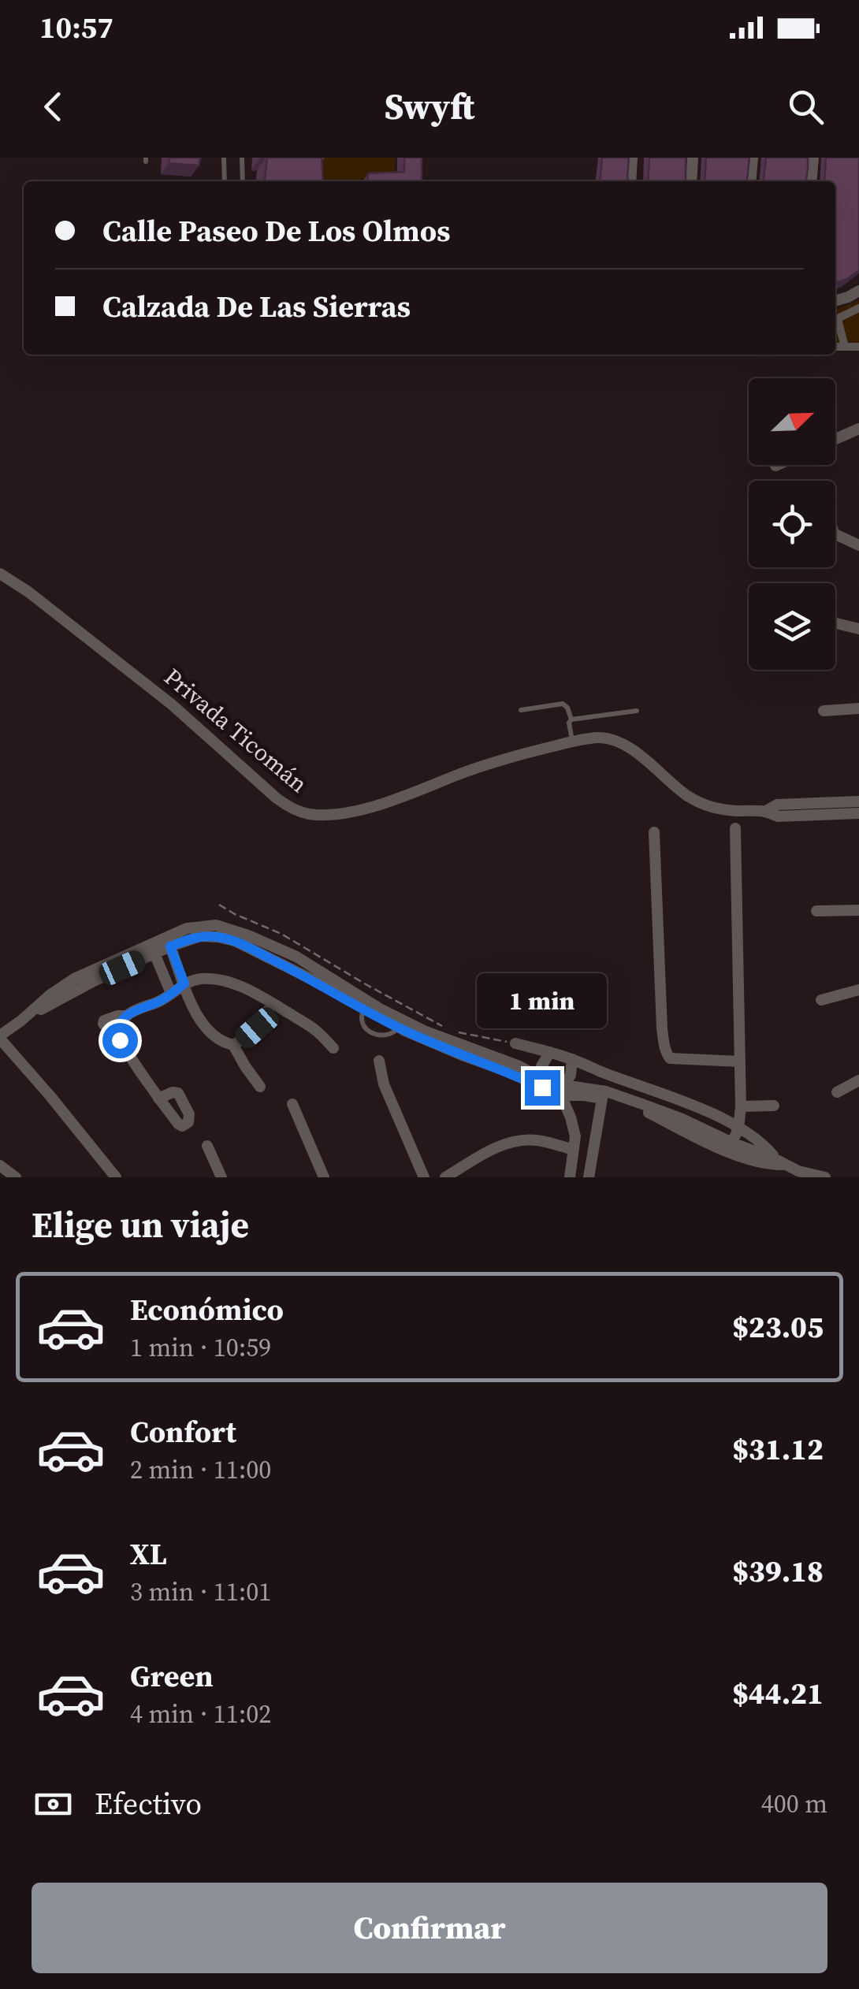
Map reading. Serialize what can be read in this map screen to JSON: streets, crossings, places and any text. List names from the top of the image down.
{
  "streets": {
    "street": ["Privada Ticomán"]
  },
  "north": "top right",
  "page": {
    "status": "10:57",
    "header": "Swyft",
    "banner": ["Calle Paseo De Los Olmos", "Calzada De Las Sierras"],
    "bubble": "1 min",
    "heading": "Elige un viaje",
    "list": [
      {
        "name": "Económico",
        "note": "1 min · 10:59",
        "value": "$23.05"
      },
      {
        "name": "Confort",
        "note": "2 min · 11:00",
        "value": "$31.12"
      },
      {
        "name": "XL",
        "note": "3 min · 11:01",
        "value": "$39.18"
      },
      {
        "name": "Green",
        "note": "4 min · 11:02",
        "value": "$44.21"
      }
    ],
    "pay": ["Efectivo", "400 m"],
    "buttons": "Confirmar"
  }
}
